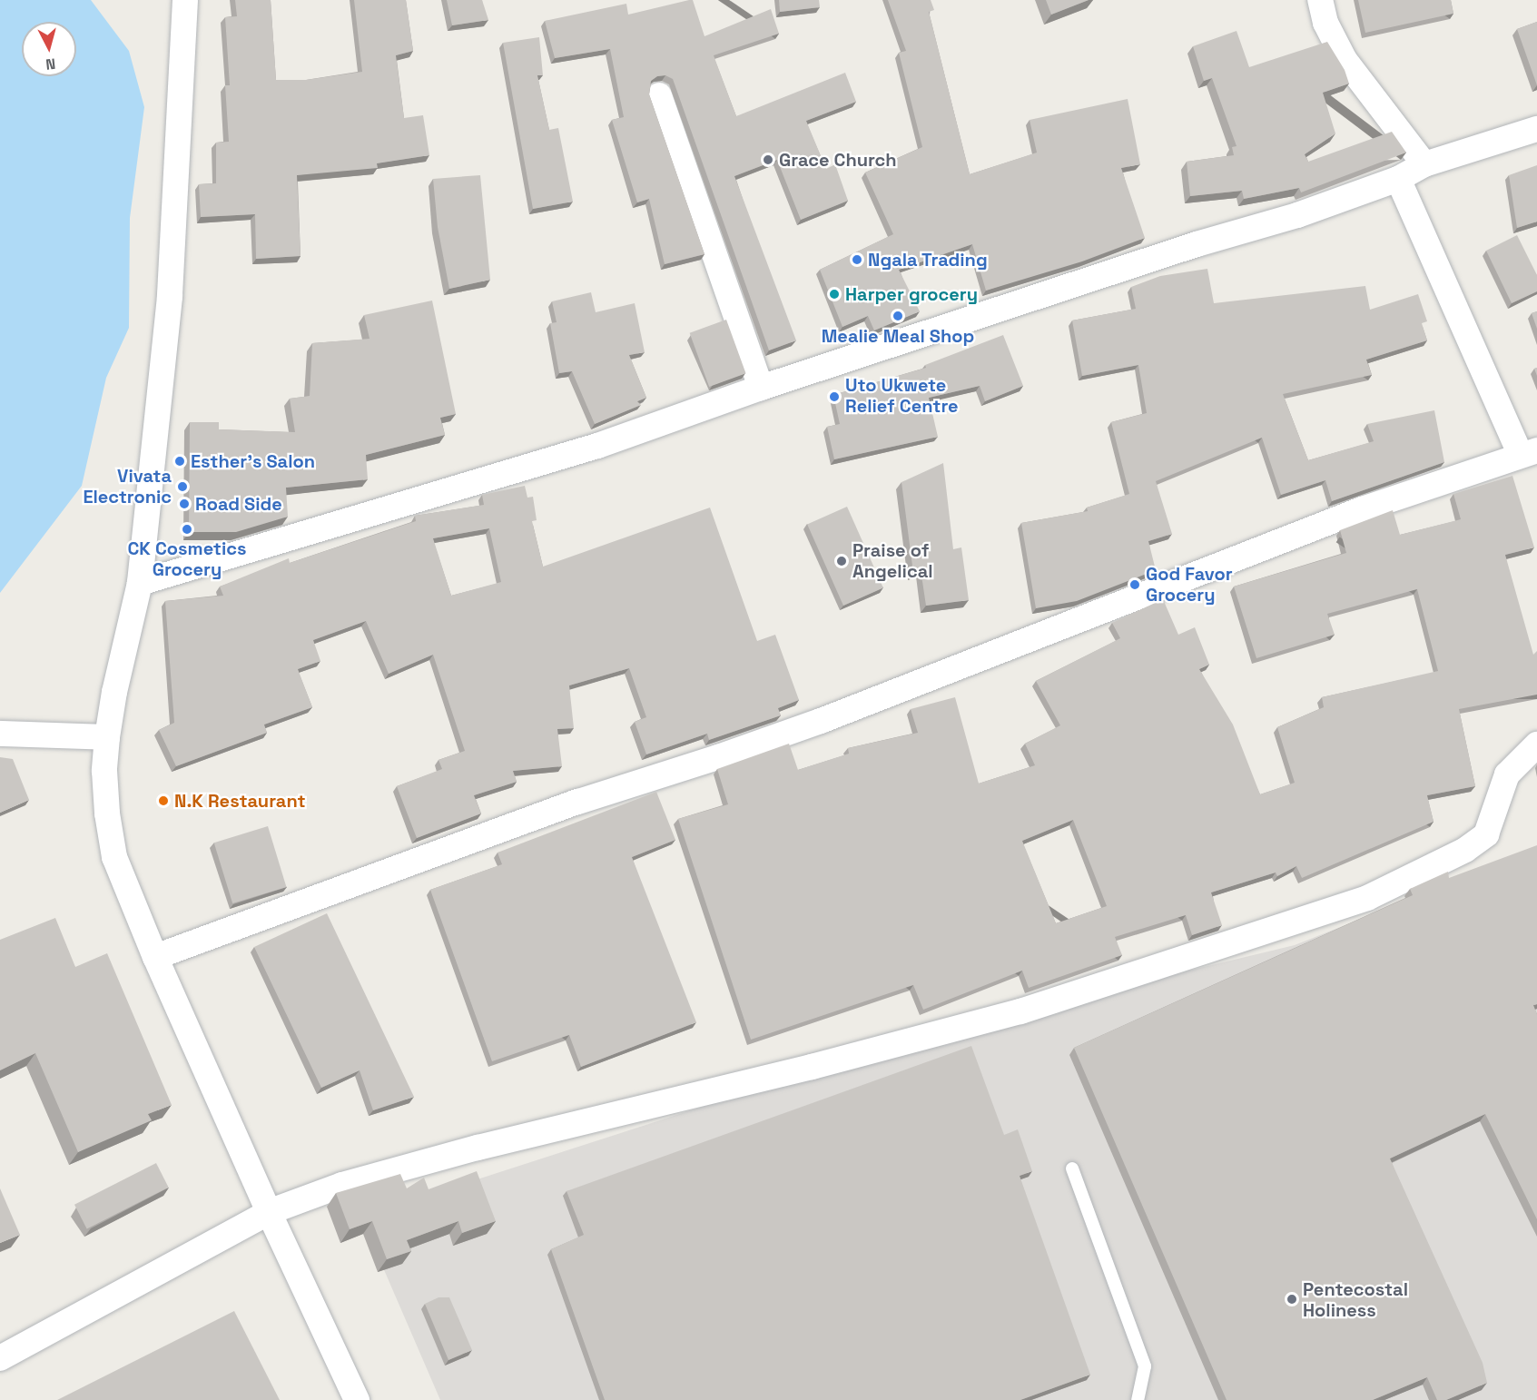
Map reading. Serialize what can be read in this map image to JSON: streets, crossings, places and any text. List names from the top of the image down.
{
  "places": [
    "Grace Church",
    "Ngala Trading",
    "Harper grocery",
    "Mealie Meal Shop",
    "Uto Ukwete Relief Centre",
    "Esther's Salon",
    "Vivata Electronic",
    "Road Side",
    "CK Cosmetics Grocery",
    "Praise of Angelical",
    "God Favor Grocery",
    "N.K Restaurant",
    "Pentecostal Holiness"
  ],
  "north": "bottom"
}
